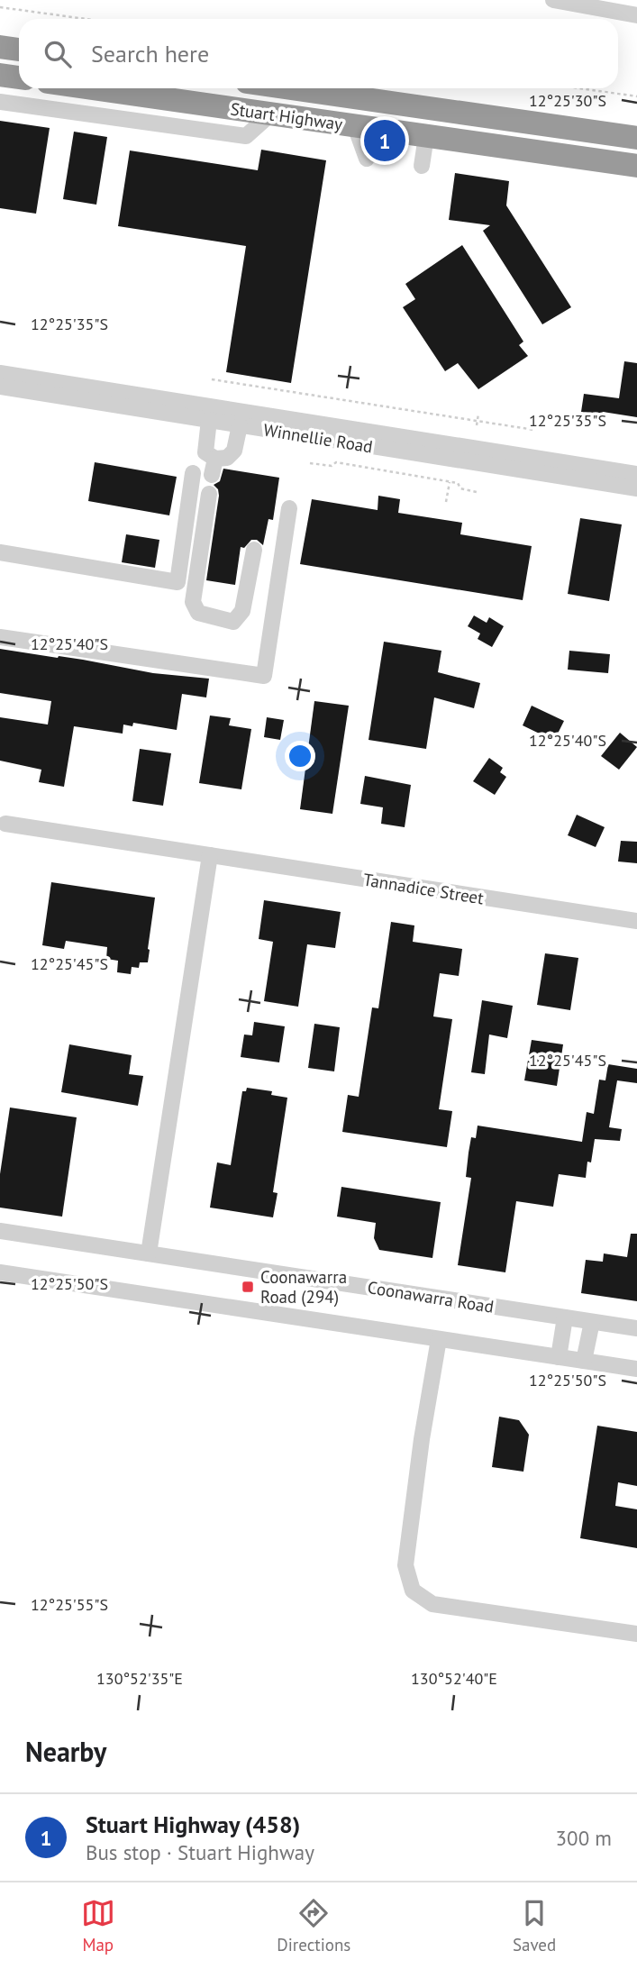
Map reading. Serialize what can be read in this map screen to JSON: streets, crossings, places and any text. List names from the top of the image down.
{
  "streets": {
    "highway": ["Stuart Highway"],
    "street": ["Winnellie Road", "Tannadice Street", "Coonawarra Road"]
  },
  "places": {
    "transit": ["Coonawarra Road (294)"]
  },
  "page": {
    "search": "Search here",
    "pins": "1",
    "heading": "Nearby",
    "list": [
      {
        "mark": "1",
        "name": "Stuart Highway (458)",
        "note": "Bus stop · Stuart Highway",
        "value": "300 m"
      }
    ],
    "nav": ["Map", "Directions", "Saved"]
  },
  "coordinates": [
    "12°25'30\"S",
    "12°25'35\"S",
    "12°25'40\"S",
    "12°25'45\"S",
    "12°25'50\"S",
    "12°25'55\"S",
    "130°52'35\"E",
    "130°52'40\"E"
  ]
}
